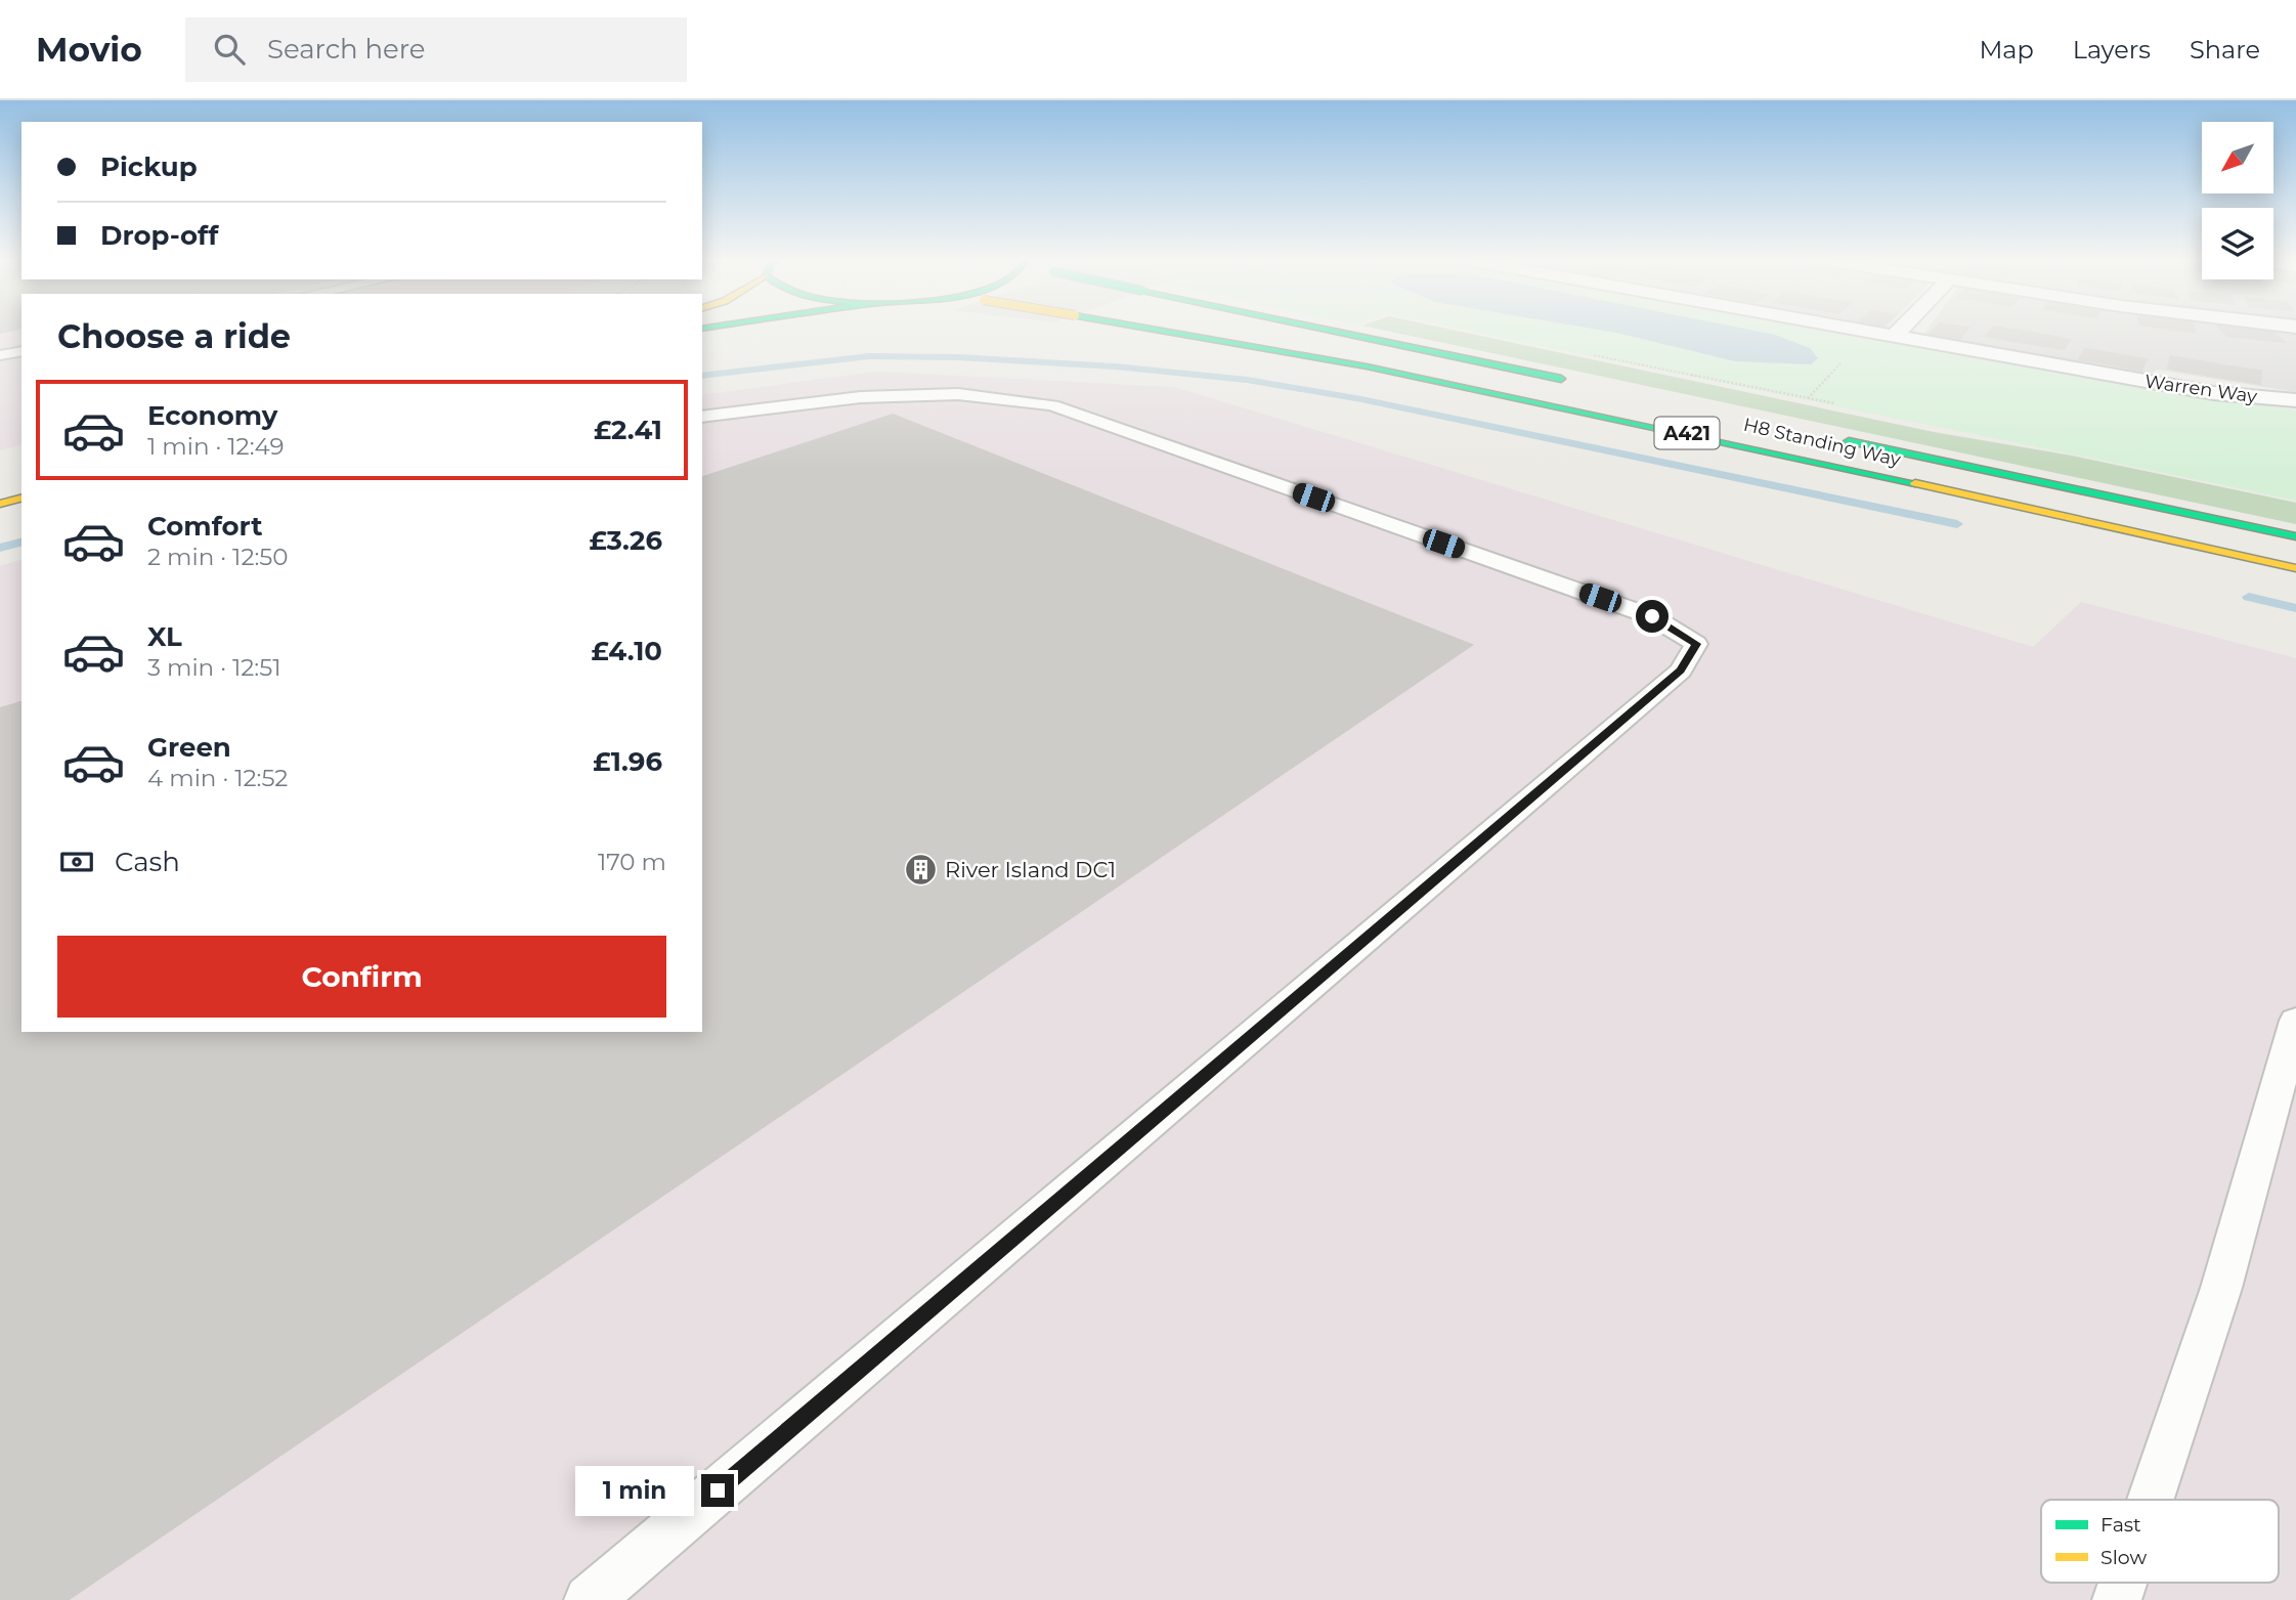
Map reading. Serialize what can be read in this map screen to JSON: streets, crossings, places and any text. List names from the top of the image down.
{
  "streets": {
    "main road": ["A421", "H8 Standing Way"],
    "street": ["Warren Way"]
  },
  "places": {
    "building": ["River Island DC1"]
  },
  "legend": ["Fast", "Slow"],
  "north": "bottom left",
  "page": {
    "header": "Movio",
    "search": "Search here",
    "nav": ["Map", "Layers", "Share"],
    "banner": ["Pickup", "Drop-off"],
    "heading": "Choose a ride",
    "list": [
      {
        "name": "Economy",
        "note": "1 min · 12:49",
        "value": "£2.41"
      },
      {
        "name": "Comfort",
        "note": "2 min · 12:50",
        "value": "£3.26"
      },
      {
        "name": "XL",
        "note": "3 min · 12:51",
        "value": "£4.10"
      },
      {
        "name": "Green",
        "note": "4 min · 12:52",
        "value": "£1.96"
      }
    ],
    "pay": ["Cash", "170 m"],
    "buttons": "Confirm",
    "bubble": "1 min"
  }
}
